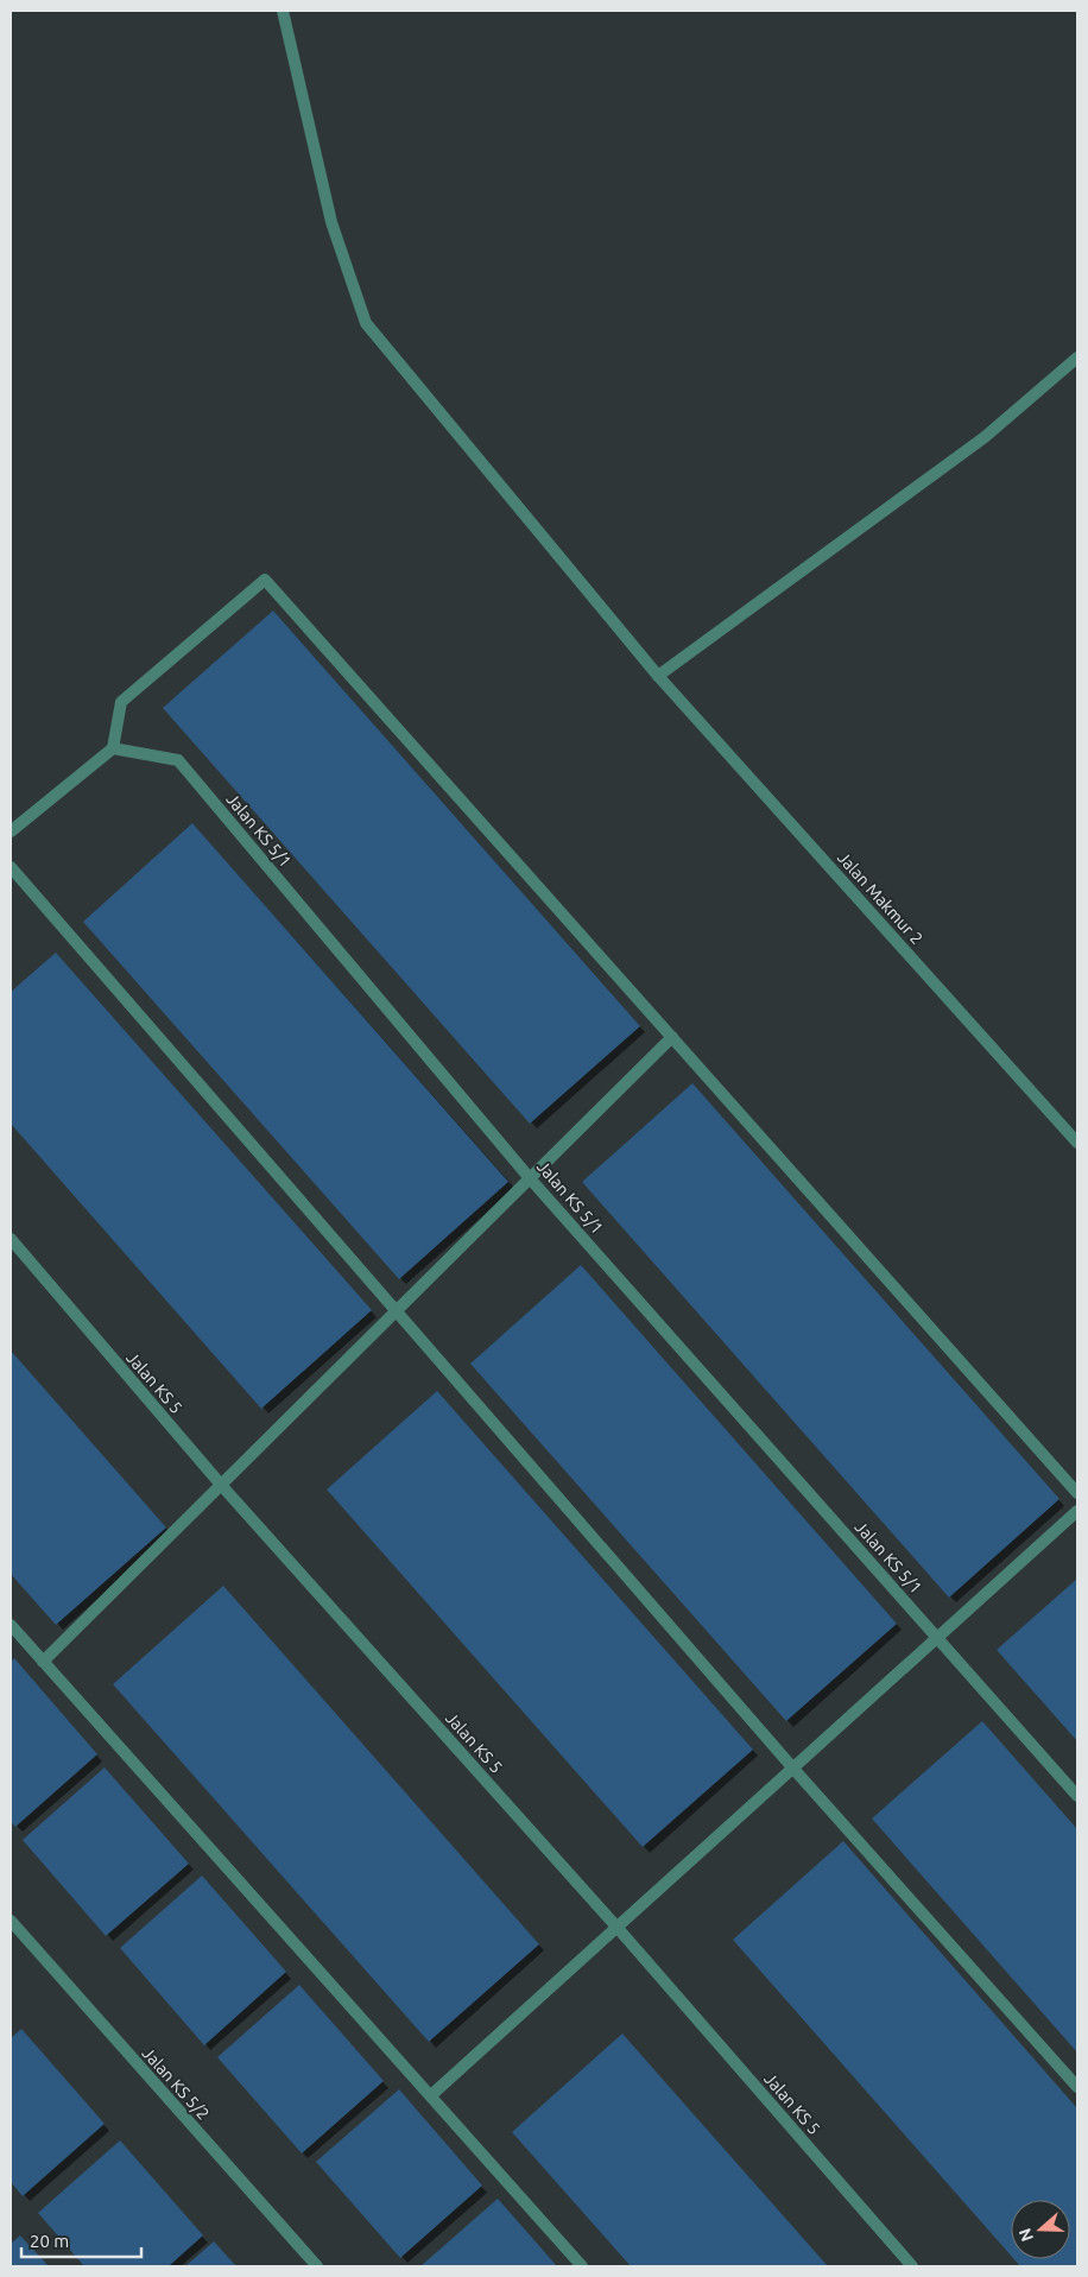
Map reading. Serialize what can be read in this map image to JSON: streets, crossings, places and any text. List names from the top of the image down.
{
  "streets": {
    "street": [
      "Jalan KS 5/1",
      "Jalan Makmur 2",
      "Jalan KS 5",
      "Jalan KS 5/2"
    ]
  },
  "scale_bar": "20 m",
  "north": "left"
}
